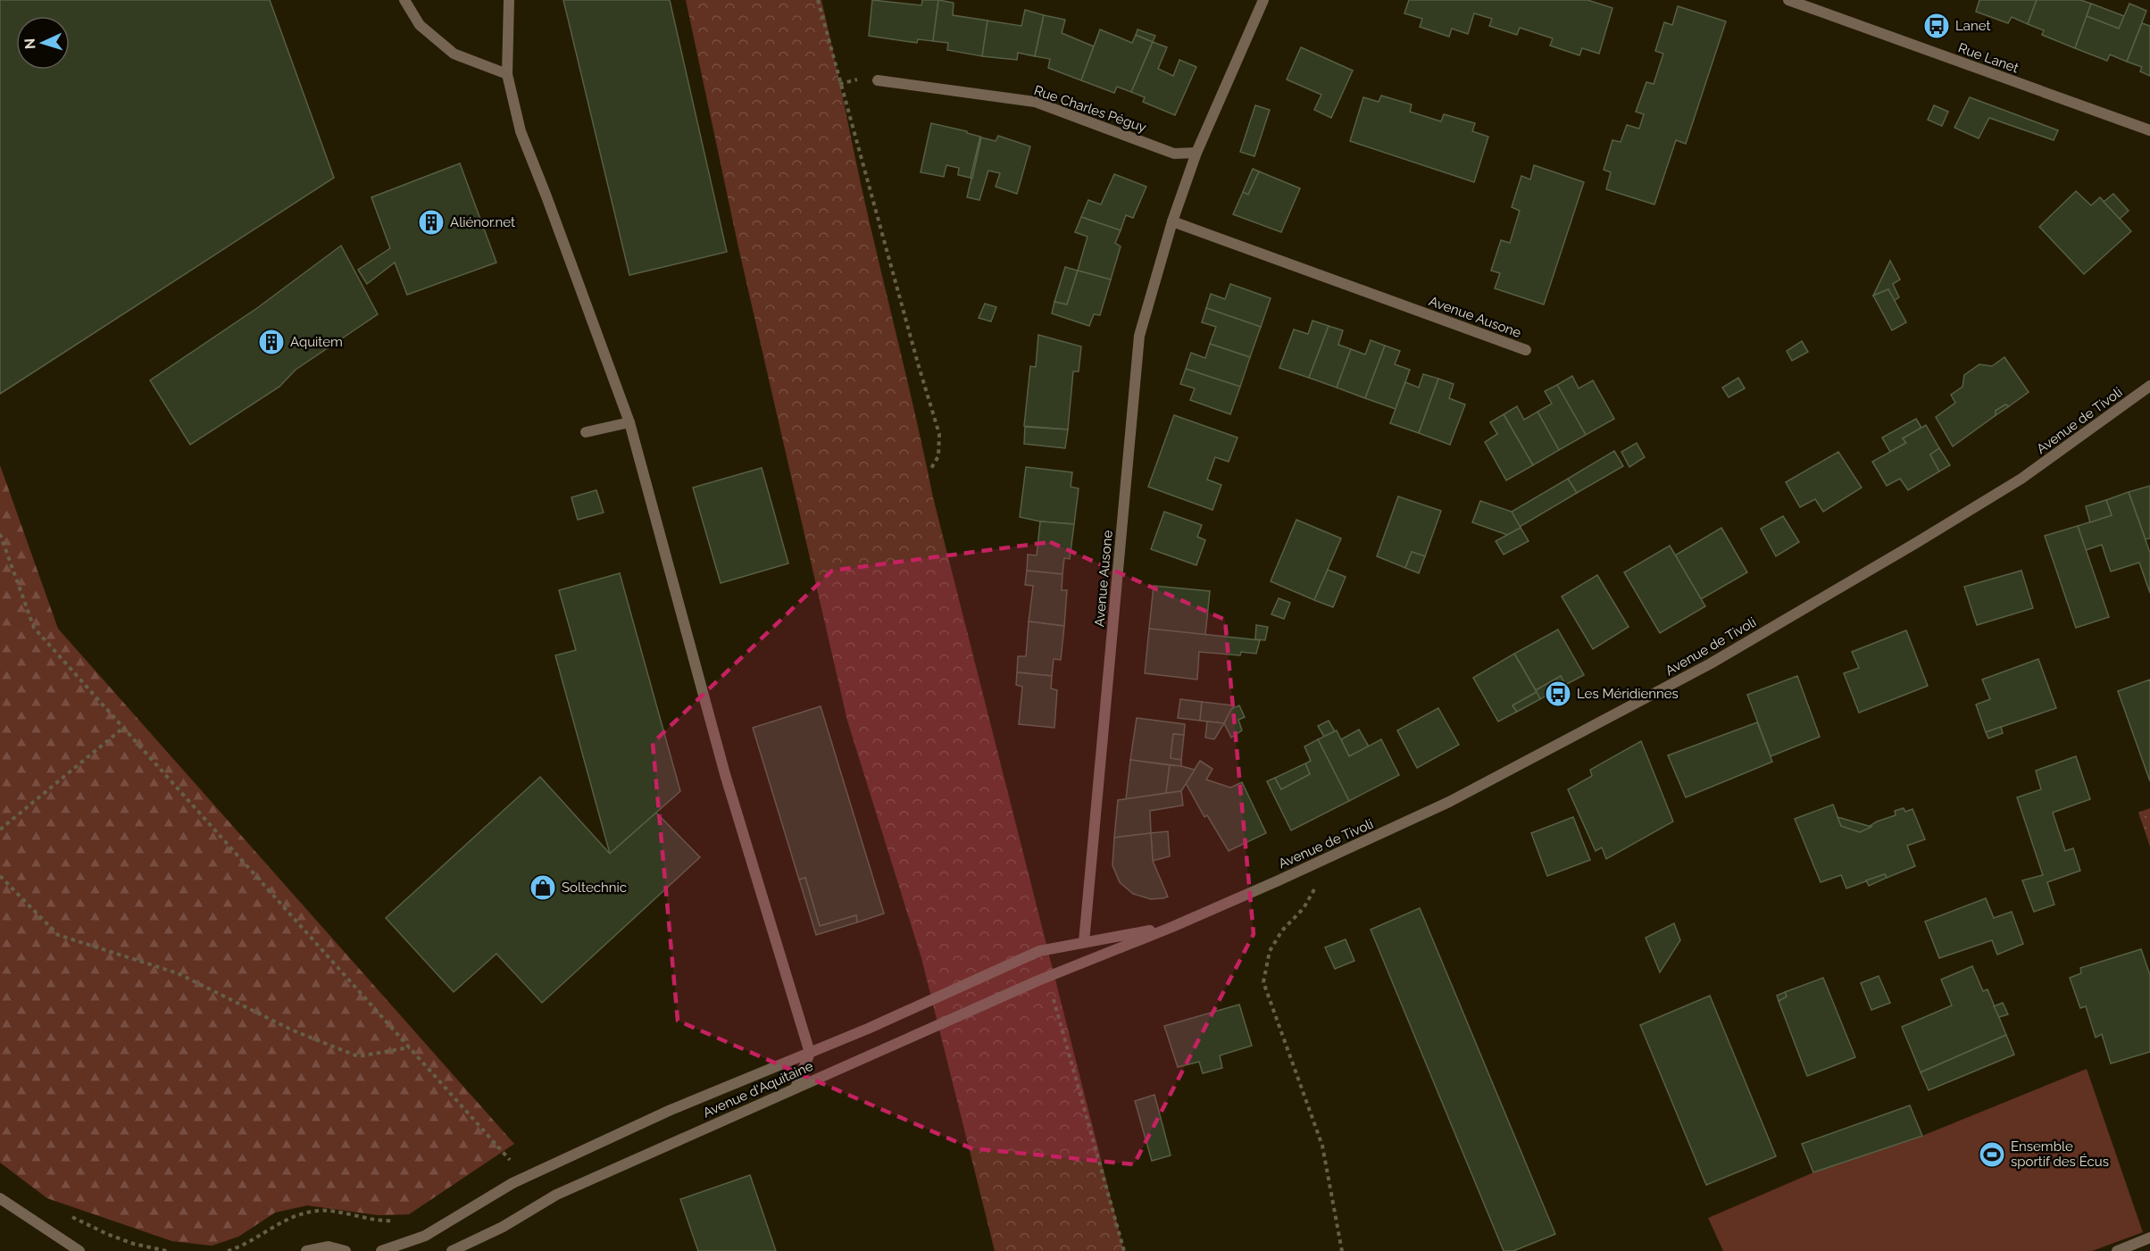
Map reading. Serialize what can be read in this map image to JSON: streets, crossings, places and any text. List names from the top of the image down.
{
  "streets": {
    "street": [
      "Rue Lanet",
      "Rue Charles Péguy",
      "Avenue Ausone",
      "Avenue de Tivoli",
      "Avenue d'Aquitaine"
    ]
  },
  "crossings": [
    ["Rue Charles Péguy", "Avenue Ausone"],
    ["Avenue Ausone", "Avenue de Tivoli"],
    ["Avenue Ausone", "Avenue d'Aquitaine"],
    ["Avenue de Tivoli", "Avenue d'Aquitaine"]
  ],
  "places": {
    "bus stop": ["Lanet", "Les Méridiennes"],
    "building": ["Aliénor.net", "Aquitem"],
    "shop": ["Soltechnic"],
    "sports": ["Ensemble sportif des Écus"]
  },
  "north": "left"
}
